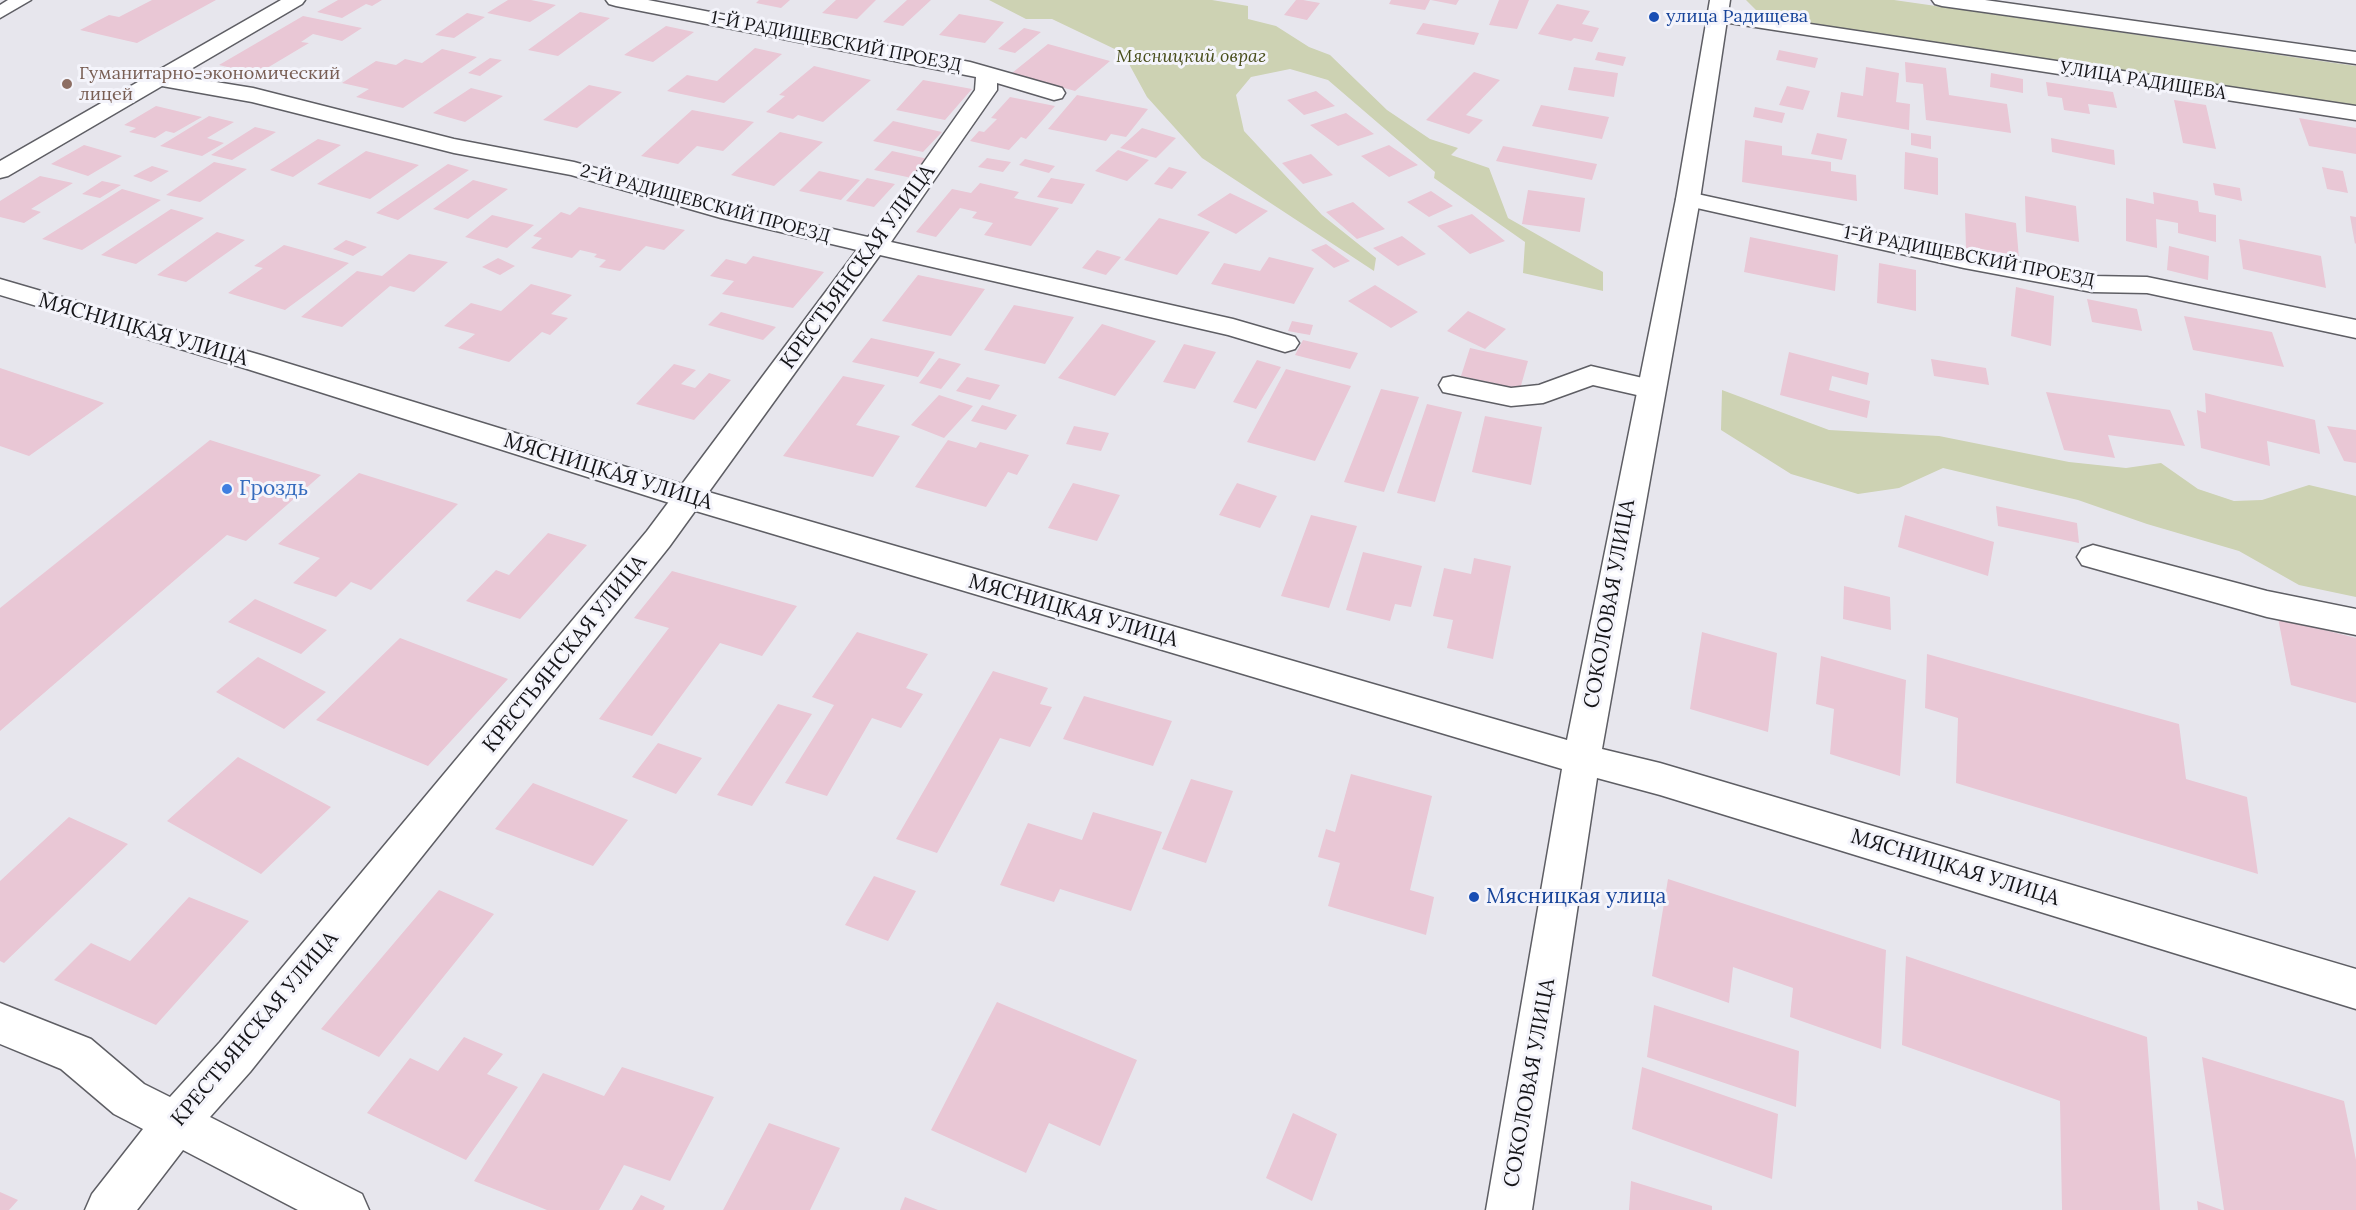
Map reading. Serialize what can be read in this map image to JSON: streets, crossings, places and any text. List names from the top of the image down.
{
  "streets": {
    "street": [
      "1-Й РАДИЩЕВСКИЙ ПРОЕЗД",
      "УЛИЦА РАДИЩЕВА",
      "2-Й РАДИЩЕВСКИЙ ПРОЕЗД",
      "КРЕСТЬЯНСКАЯ УЛИЦА",
      "МЯСНИЦКАЯ УЛИЦА",
      "СОКОЛОВАЯ УЛИЦА"
    ]
  },
  "crossings": [
    ["1-Й РАДИЩЕВСКИЙ ПРОЕЗД", "КРЕСТЬЯНСКАЯ УЛИЦА"],
    ["1-Й РАДИЩЕВСКИЙ ПРОЕЗД", "СОКОЛОВАЯ УЛИЦА"],
    ["УЛИЦА РАДИЩЕВА", "СОКОЛОВАЯ УЛИЦА"],
    ["2-Й РАДИЩЕВСКИЙ ПРОЕЗД", "КРЕСТЬЯНСКАЯ УЛИЦА"],
    ["КРЕСТЬЯНСКАЯ УЛИЦА", "МЯСНИЦКАЯ УЛИЦА"],
    ["МЯСНИЦКАЯ УЛИЦА", "СОКОЛОВАЯ УЛИЦА"]
  ],
  "parks": ["Мясницкий овраг"],
  "places": [
    "улица Радищева",
    "Гуманитарно-экономический лицей",
    "Гроздь",
    "Мясницкая улица"
  ]
}
